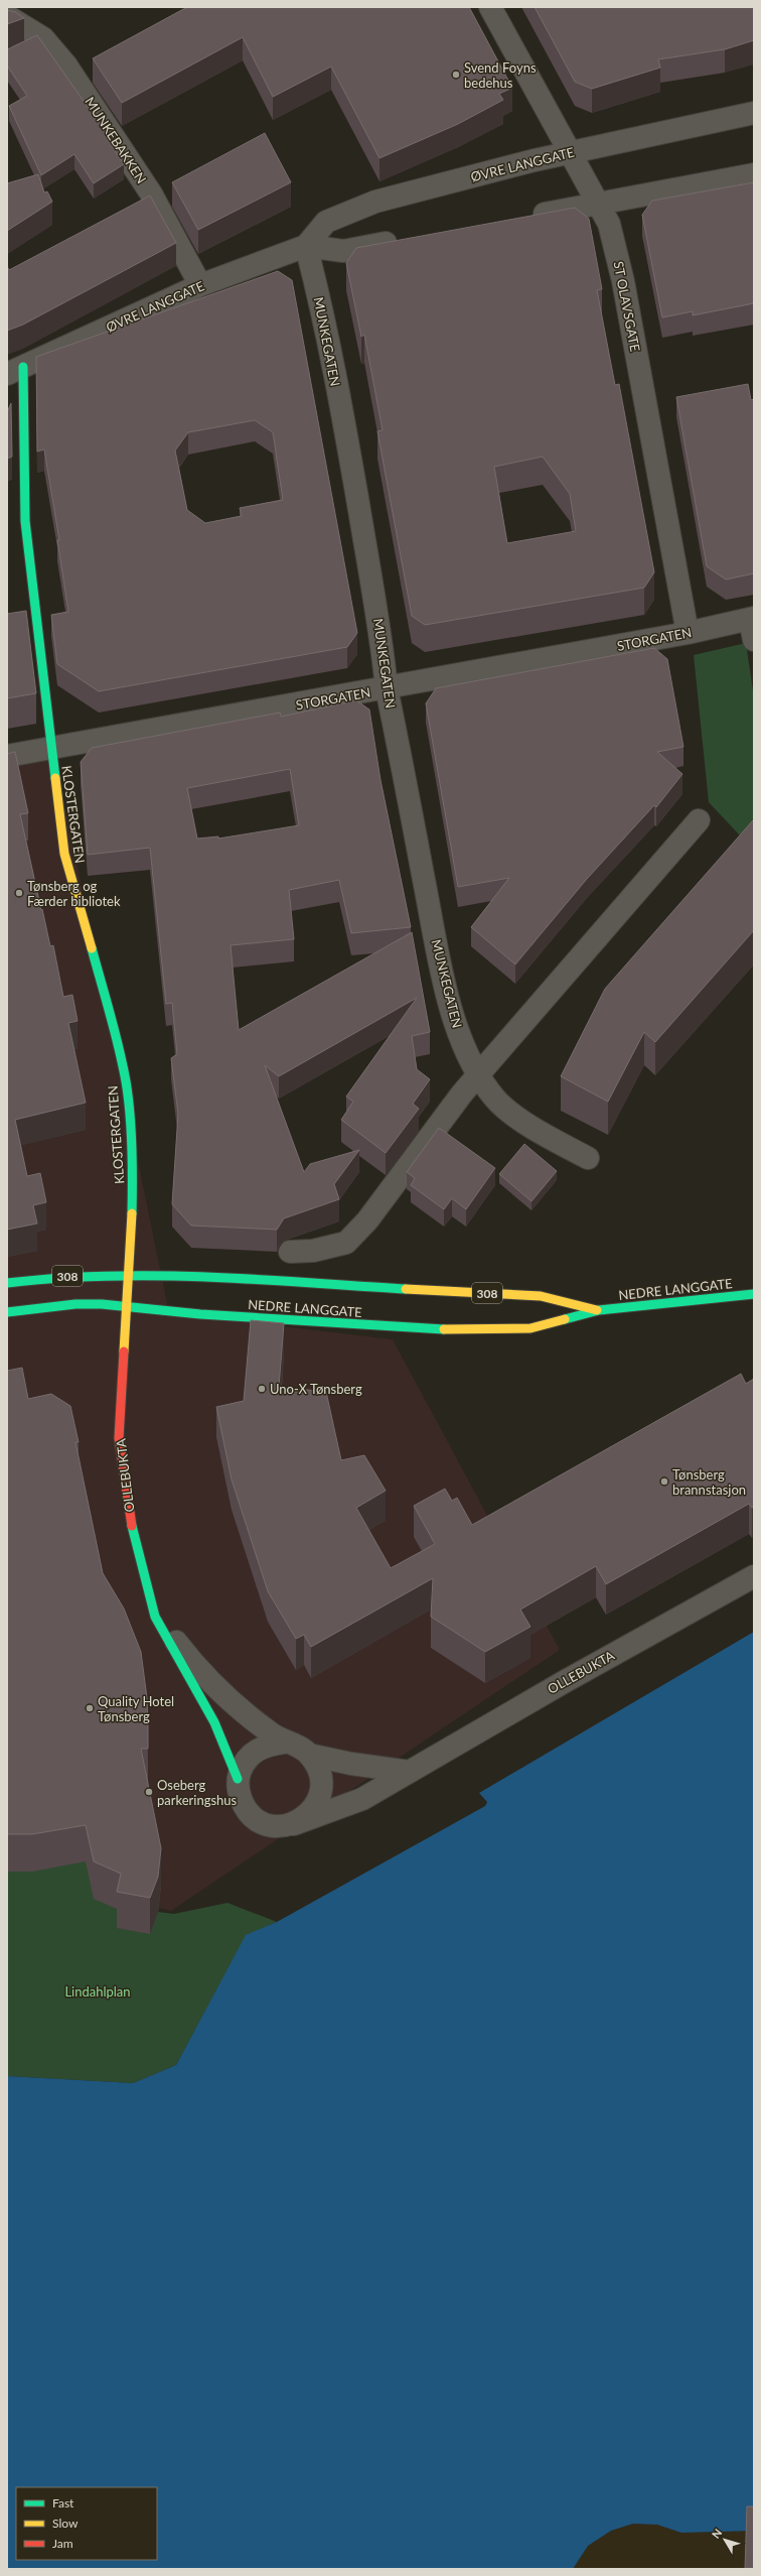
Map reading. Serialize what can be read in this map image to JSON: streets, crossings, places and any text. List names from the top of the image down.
{
  "streets": {
    "street": [
      "MUNKEBAKKEN",
      "ØVRE LANGGATE",
      "ST OLAVSGATE",
      "MUNKEGATEN",
      "STORGATEN",
      "KLOSTERGATEN",
      "308",
      "NEDRE LANGGATE",
      "OLLEBUKTA"
    ]
  },
  "crossings": [
    ["MUNKEBAKKEN", "ØVRE LANGGATE"],
    ["ØVRE LANGGATE", "ST OLAVSGATE"],
    ["ØVRE LANGGATE", "MUNKEGATEN"],
    ["ØVRE LANGGATE", "KLOSTERGATEN"],
    ["ST OLAVSGATE", "STORGATEN"],
    ["MUNKEGATEN", "STORGATEN"],
    ["STORGATEN", "KLOSTERGATEN"],
    ["KLOSTERGATEN", "NEDRE LANGGATE"],
    ["KLOSTERGATEN", "OLLEBUKTA"],
    ["NEDRE LANGGATE", "OLLEBUKTA"]
  ],
  "parks": ["Lindahlplan"],
  "places": [
    "Svend Foyns bedehus",
    "Tønsberg og Færder bibliotek",
    "Uno-X Tønsberg",
    "Tønsberg brannstasjon",
    "Quality Hotel Tønsberg",
    "Oseberg parkeringshus"
  ],
  "legend": ["Fast", "Slow", "Jam"],
  "north": "top left"
}
